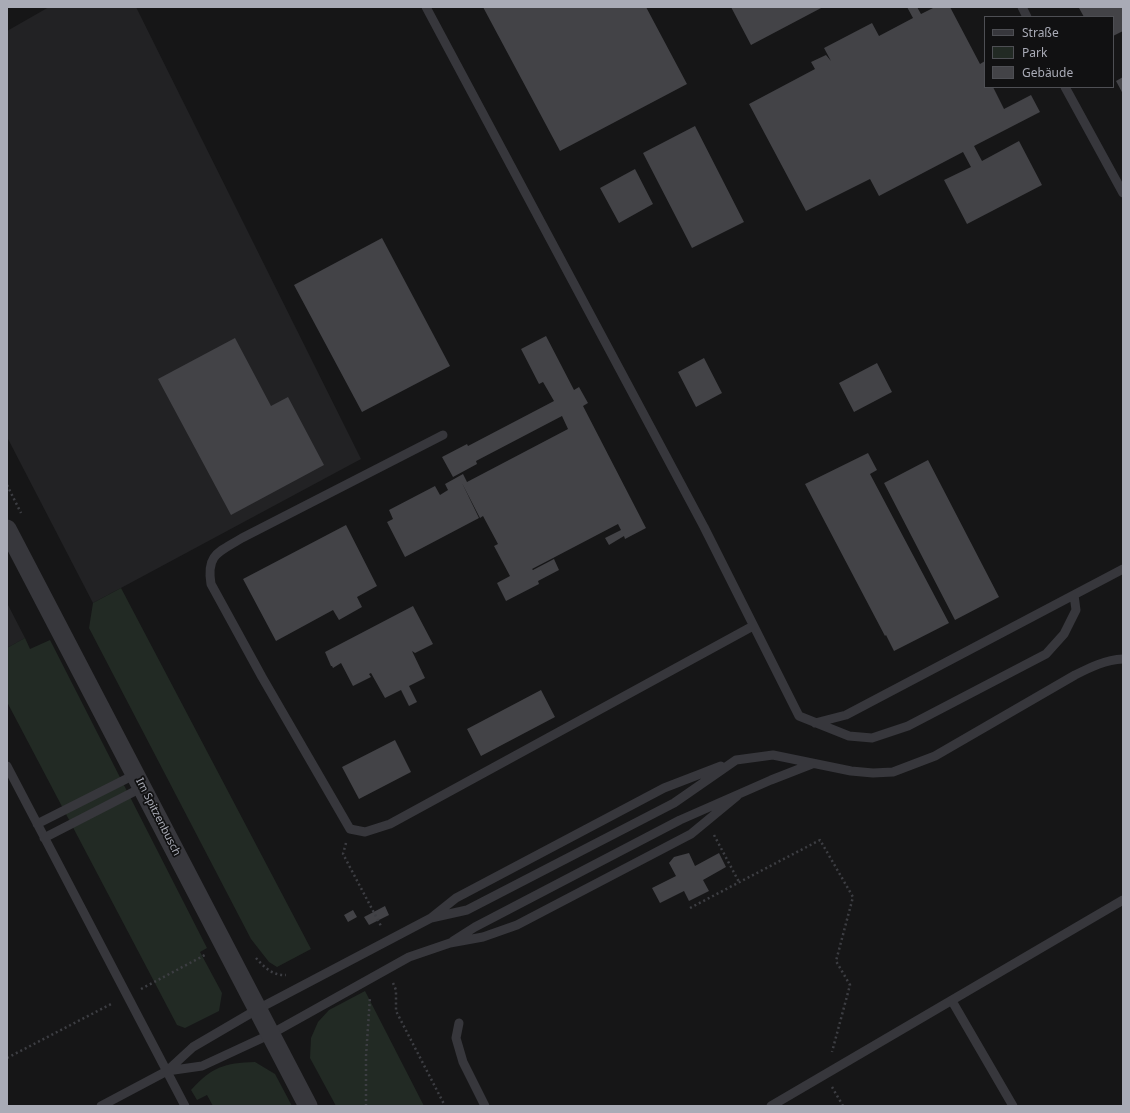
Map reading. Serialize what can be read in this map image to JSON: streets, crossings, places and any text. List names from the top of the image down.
{
  "streets": {
    "street": ["Im Spitzenbusch"]
  },
  "legend": ["Straße", "Park", "Gebäude"]
}
